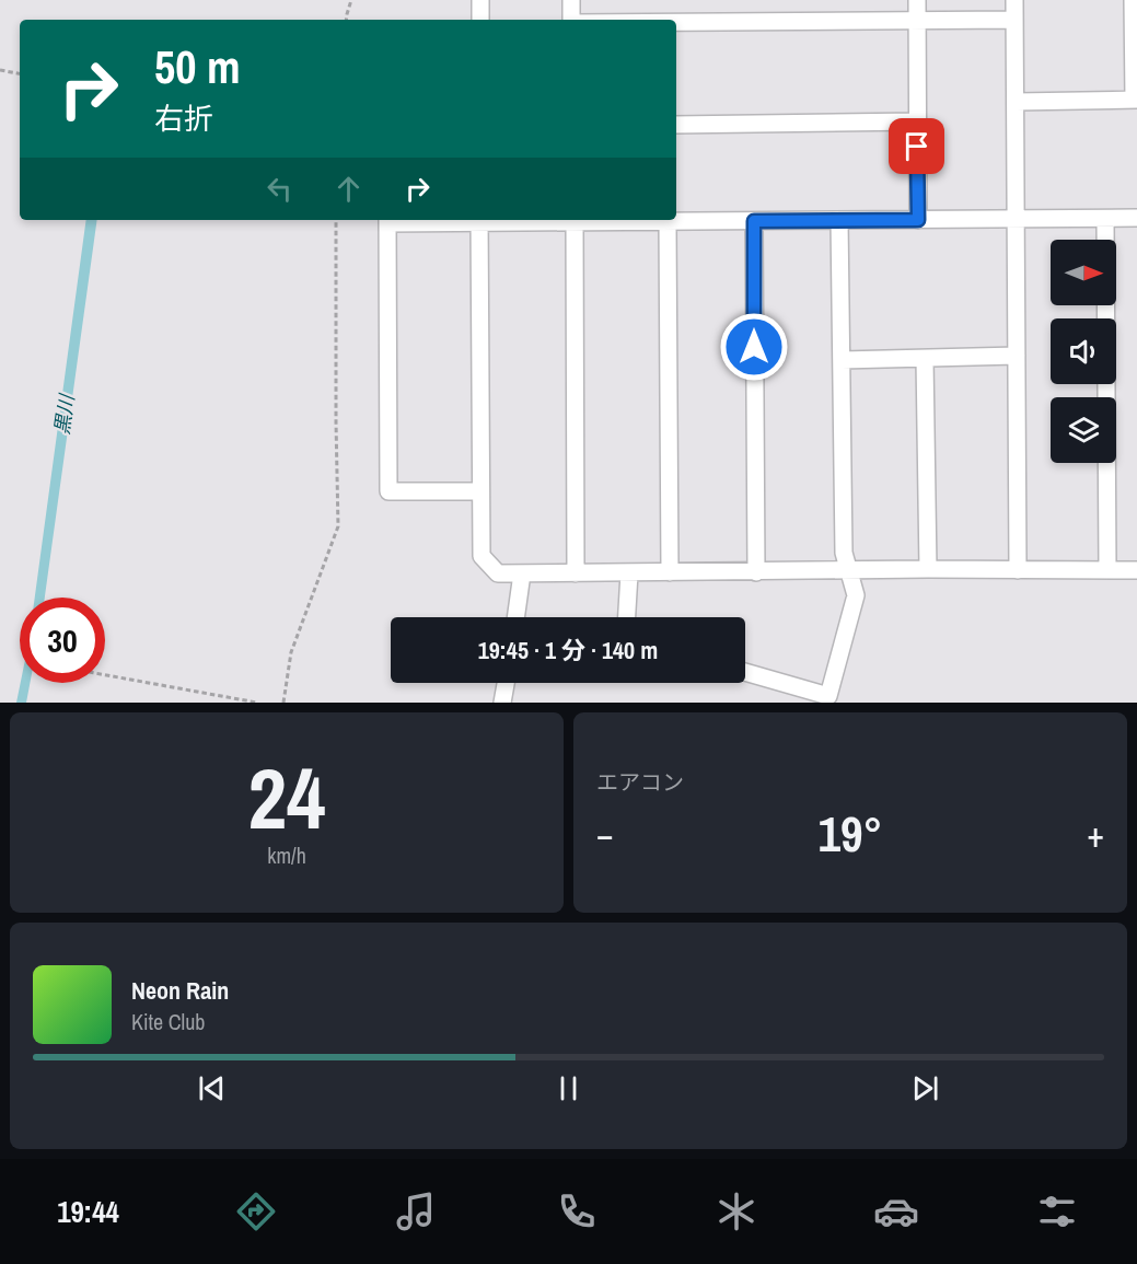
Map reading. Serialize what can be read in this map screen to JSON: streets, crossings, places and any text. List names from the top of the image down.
{
  "water": ["黒川"],
  "north": "right",
  "page": {
    "turn": ["50 m", "右折"],
    "limit": "30",
    "trip": "19:45 · 1 分 · 140 m",
    "tile": [
      ["24", "km/h"],
      "エアコン"
    ],
    "heat": ["−", "19°", "+"],
    "song": ["Neon Rain", "Kite Club"],
    "tabs": "19:44"
  }
}
